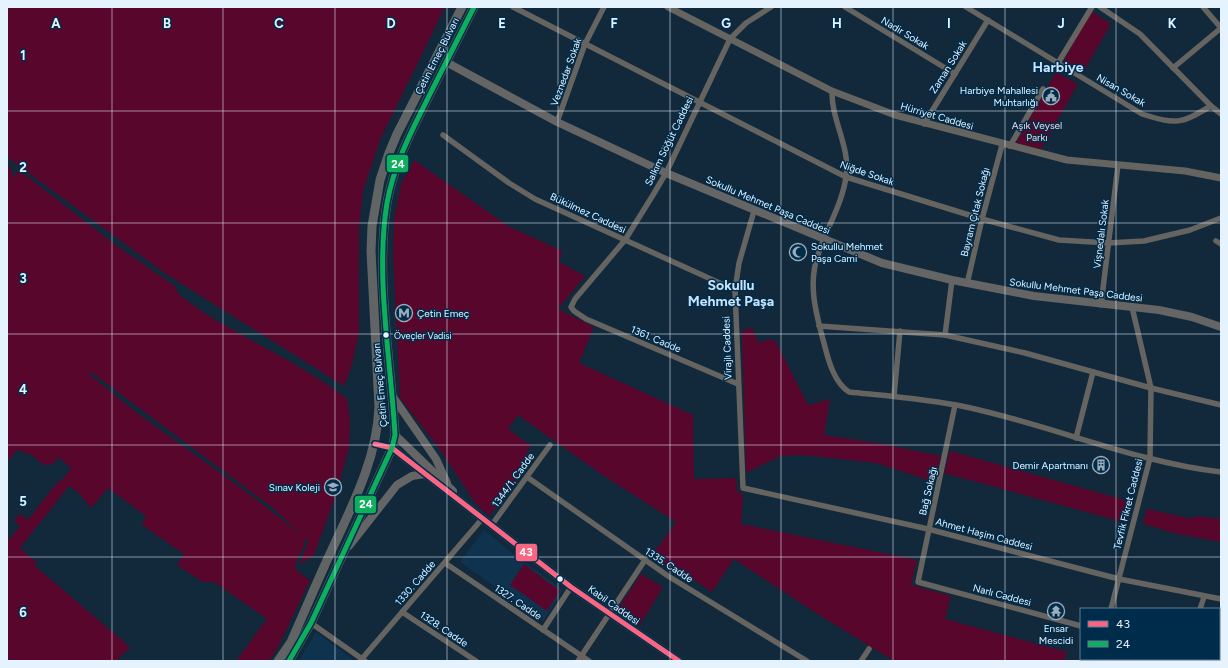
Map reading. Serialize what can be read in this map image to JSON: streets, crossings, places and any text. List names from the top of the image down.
{
  "streets": {
    "main road": ["Çetin Emeç Bulvarı", "Sokullu Mehmet Paşa Caddesi", "Kabil Caddesi"],
    "street": [
      "Nadir Sokak",
      "Zaman Sokak",
      "Veznedar Sokak",
      "Nisan Sokak",
      "Hürriyet Caddesi",
      "Salkım Söğüt Caddesi",
      "Niğde Sokak",
      "Bayram Çıtak Sokağı",
      "Bükülmez Caddesi",
      "Vişnedalı Sokak",
      "1361. Cadde",
      "Virajlı Caddesi",
      "1344/1. Cadde",
      "Bağ Sokağı",
      "Tevfik Fikret Caddesi",
      "Ahmet Haşim Caddesi",
      "1335. Cadde",
      "1330. Cadde",
      "Narlı Caddesi",
      "1327. Cadde",
      "1328. Cadde"
    ]
  },
  "crossings": [
    ["Nadir Sokak", "Zaman Sokak"],
    ["Çetin Emeç Bulvarı", "Sokullu Mehmet Paşa Caddesi"],
    ["Çetin Emeç Bulvarı", "Kabil Caddesi"],
    ["Zaman Sokak", "Nisan Sokak"],
    ["Zaman Sokak", "Hürriyet Caddesi"],
    ["Veznedar Sokak", "Niğde Sokak"],
    ["Veznedar Sokak", "Sokullu Mehmet Paşa Caddesi"],
    ["Hürriyet Caddesi", "Salkım Söğüt Caddesi"],
    ["Hürriyet Caddesi", "Bayram Çıtak Sokağı"],
    ["Hürriyet Caddesi", "Vişnedalı Sokak"],
    ["Salkım Söğüt Caddesi", "Niğde Sokak"],
    ["Salkım Söğüt Caddesi", "Sokullu Mehmet Paşa Caddesi"],
    ["Salkım Söğüt Caddesi", "Bükülmez Caddesi"],
    ["Salkım Söğüt Caddesi", "1361. Cadde"],
    ["Niğde Sokak", "Bayram Çıtak Sokağı"],
    ["Niğde Sokak", "Vişnedalı Sokak"],
    ["Sokullu Mehmet Paşa Caddesi", "Bayram Çıtak Sokağı"],
    ["Sokullu Mehmet Paşa Caddesi", "Vişnedalı Sokak"],
    ["Sokullu Mehmet Paşa Caddesi", "Virajlı Caddesi"],
    ["Sokullu Mehmet Paşa Caddesi", "Tevfik Fikret Caddesi"],
    ["Bükülmez Caddesi", "Virajlı Caddesi"],
    ["1361. Cadde", "Virajlı Caddesi"],
    ["Virajlı Caddesi", "Ahmet Haşim Caddesi"],
    ["1344/1. Cadde", "1335. Cadde"],
    ["1344/1. Cadde", "Kabil Caddesi"],
    ["Bağ Sokağı", "Ahmet Haşim Caddesi"],
    ["Bağ Sokağı", "Narlı Caddesi"],
    ["Tevfik Fikret Caddesi", "Ahmet Haşim Caddesi"],
    ["1330. Cadde", "1327. Cadde"],
    ["1330. Cadde", "Kabil Caddesi"],
    ["1330. Cadde", "1328. Cadde"]
  ],
  "districts": ["Harbiye", "Sokullu Mehmet Paşa"],
  "parks": ["Aşık Veysel Parkı"],
  "places": {
    "public building": ["Harbiye Mahallesi Muhtarlığı"],
    "mosque": ["Sokullu Mehmet Paşa Cami"],
    "metro station": ["Çetin Emeç"],
    "other": ["Öveçler Vadisi"],
    "building": ["Demir Apartmanı"],
    "school or university": ["Sınav Koleji"],
    "temple": ["Ensar Mescidi"]
  },
  "lines": ["transit line 24", "transit line 43"],
  "legend": ["43", "24"],
  "grid": {
    "columns": [
      "A",
      "B",
      "C",
      "D",
      "E",
      "F",
      "G",
      "H",
      "I",
      "J",
      "K"
    ],
    "rows": [
      "1",
      "2",
      "3",
      "4",
      "5",
      "6"
    ]
  }
}
